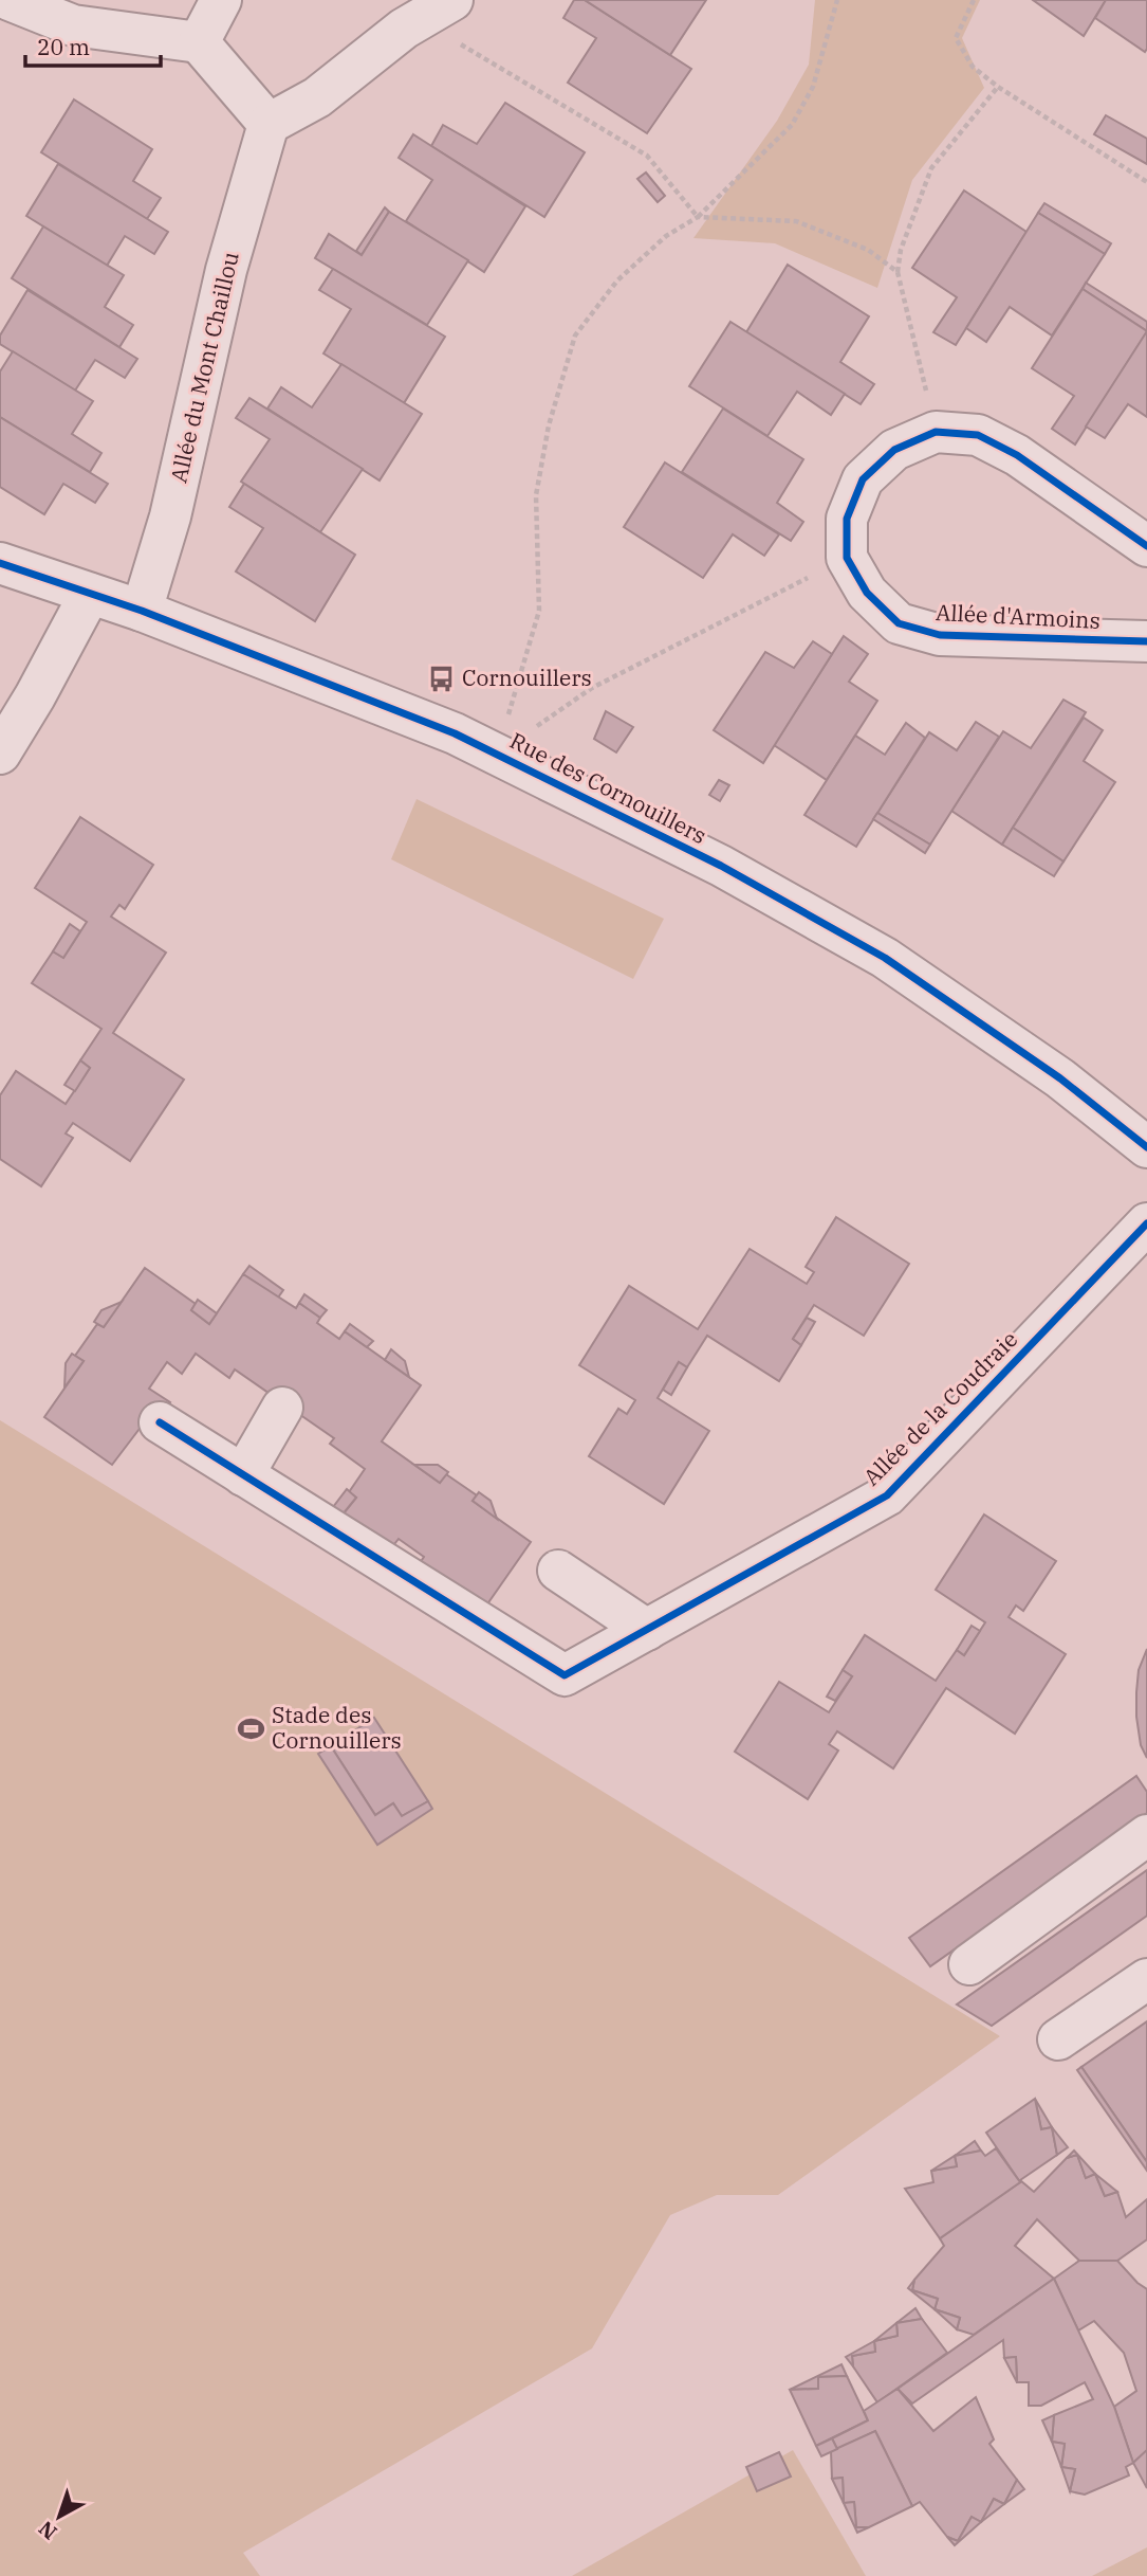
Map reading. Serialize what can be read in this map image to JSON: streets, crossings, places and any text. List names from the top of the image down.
{
  "streets": {
    "street": [
      "Allée du Mont Chaillou",
      "Allée d'Armoins",
      "Rue des Cornouillers",
      "Allée de la Coudraie"
    ]
  },
  "crossings": [
    ["Allée du Mont Chaillou", "Rue des Cornouillers"]
  ],
  "places": {
    "bus stop": ["Cornouillers"],
    "sports": ["Stade des Cornouillers"]
  },
  "scale_bar": "20 m",
  "north": "bottom left"
}
